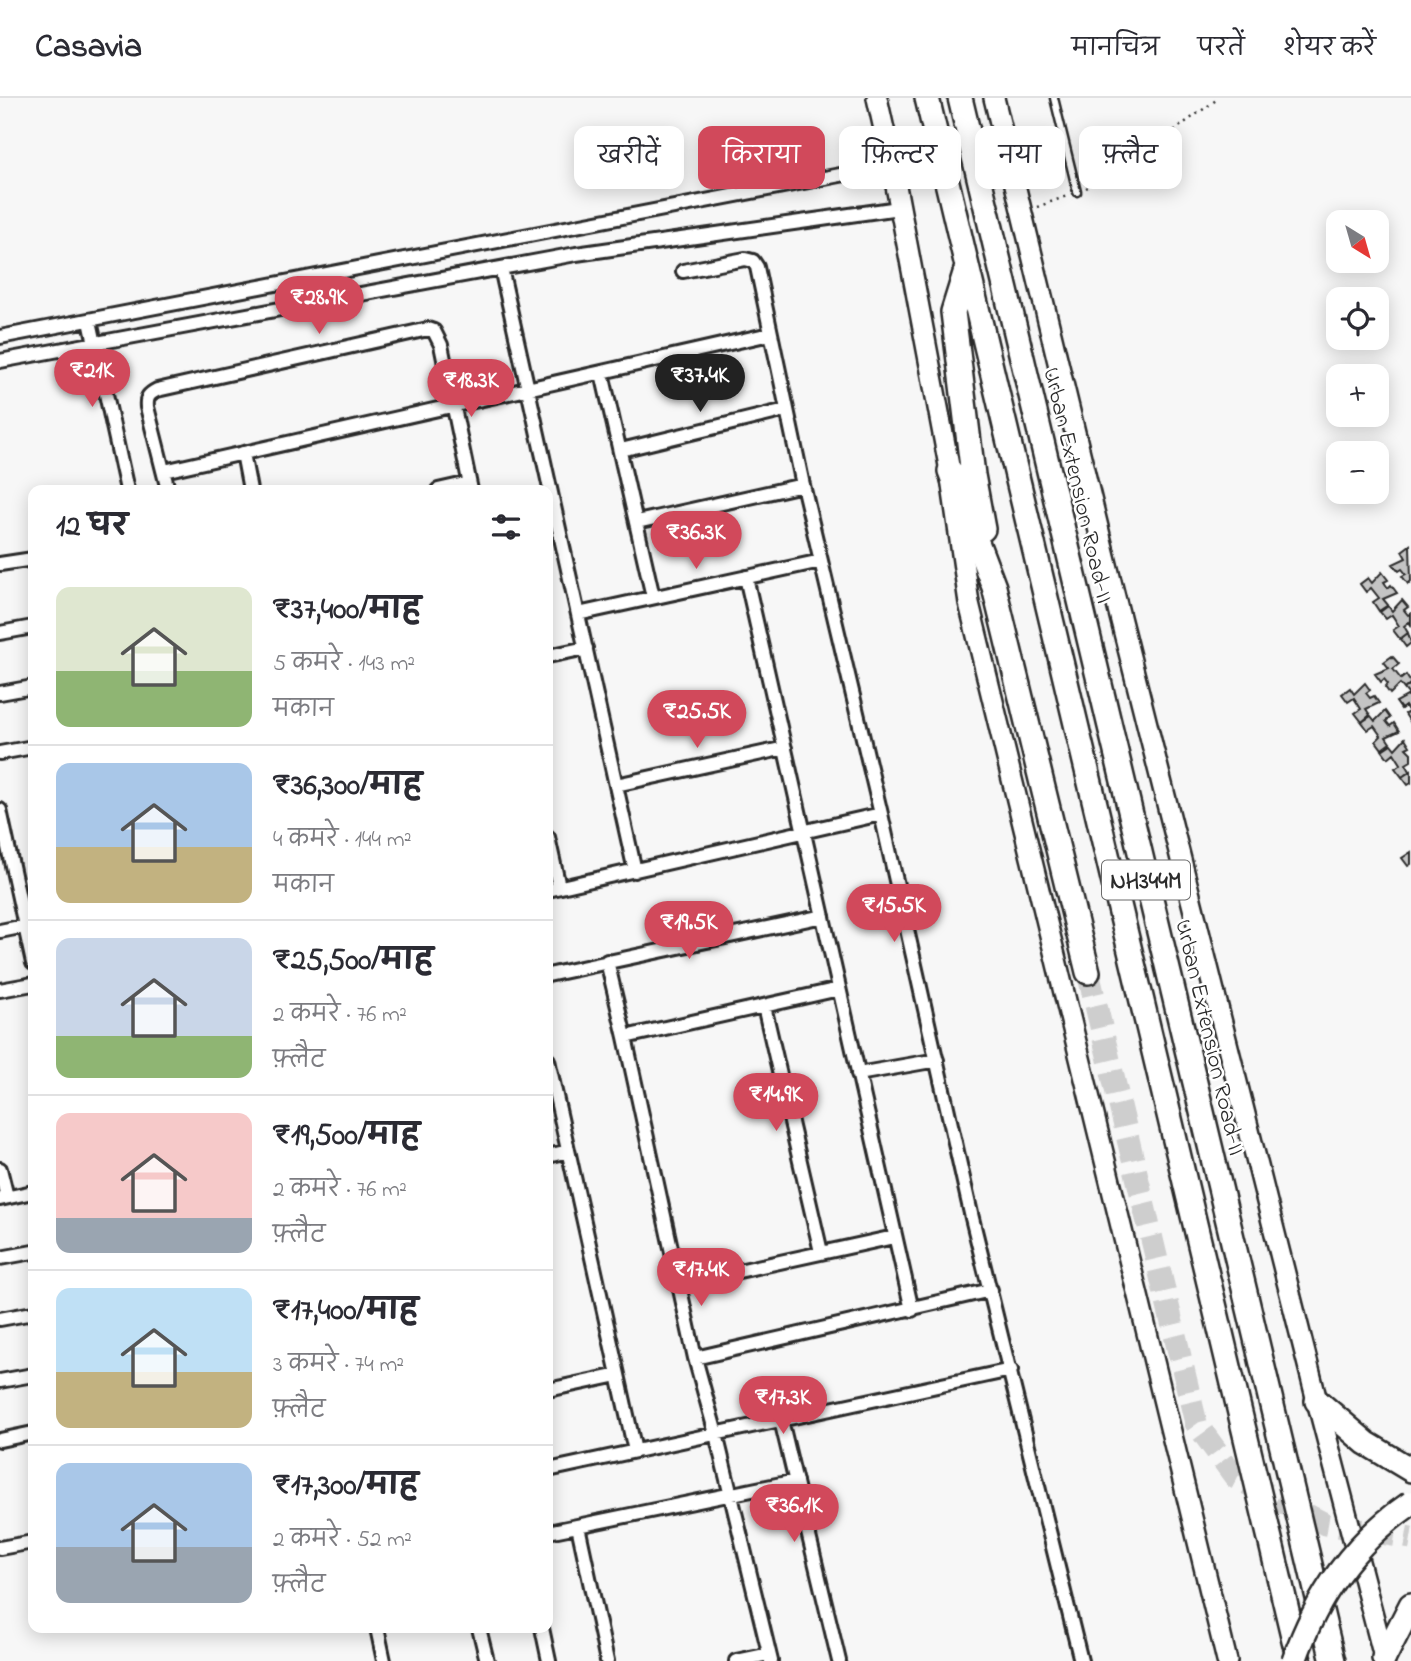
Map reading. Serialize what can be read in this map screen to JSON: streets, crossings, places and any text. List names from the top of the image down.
{
  "streets": {
    "highway": ["Urban Extension Road-II", "NH344M"]
  },
  "north": "bottom right",
  "page": {
    "header": "Casavia",
    "nav": ["मानचित्र", "परतें", "शेयर करें"],
    "chip": [
      "खरीदें",
      "किराया",
      "फ़िल्टर",
      "नया",
      "फ़्लैट"
    ],
    "map_buttons": ["+", "−"],
    "price": [
      "₹28.9K",
      "₹21K",
      "₹37.4K",
      "₹18.3K",
      "₹36.3K",
      "₹25.5K",
      "₹15.5K",
      "₹19.5K",
      "₹14.9K",
      "₹17.4K",
      "₹17.3K",
      "₹36.1K"
    ],
    "heading": "12 घर",
    "list": [
      {
        "name": "₹37,400/माह",
        "note": "5 कमरे · 143 m² · मकान"
      },
      {
        "name": "₹36,300/माह",
        "note": "4 कमरे · 144 m² · मकान"
      },
      {
        "name": "₹25,500/माह",
        "note": "2 कमरे · 76 m² · फ़्लैट"
      },
      {
        "name": "₹19,500/माह",
        "note": "2 कमरे · 76 m² · फ़्लैट"
      },
      {
        "name": "₹17,400/माह",
        "note": "3 कमरे · 74 m² · फ़्लैट"
      },
      {
        "name": "₹17,300/माह",
        "note": "2 कमरे · 52 m² · फ़्लैट"
      }
    ]
  }
}
